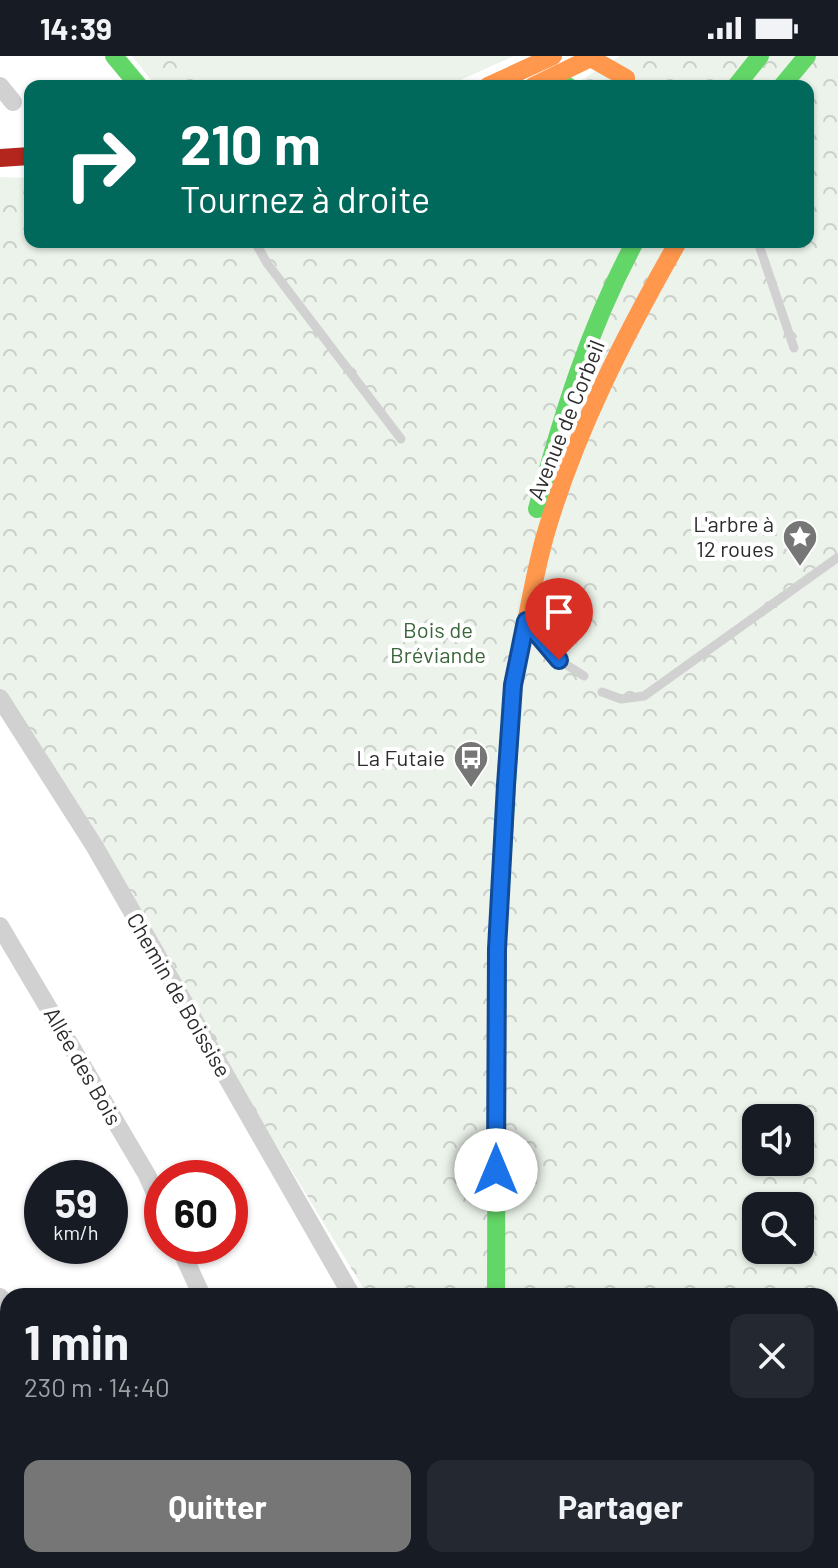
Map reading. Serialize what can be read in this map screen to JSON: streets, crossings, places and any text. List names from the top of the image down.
{
  "streets": {
    "main road": ["Avenue de Corbeil"],
    "street": ["Chemin de Boissise", "Allée des Bois"]
  },
  "parks": ["Bois de Bréviande"],
  "places": {
    "place": ["L'arbre à 12 roues"],
    "bus stop": ["La Futaie"]
  },
  "page": {
    "status": "14:39",
    "turn": ["210 m", "Tournez à droite"],
    "speed": "59 km/h",
    "limit": "60",
    "heading": ["1 min", "230 m · 14:40"],
    "buttons": ["Quitter", "Partager"]
  }
}
